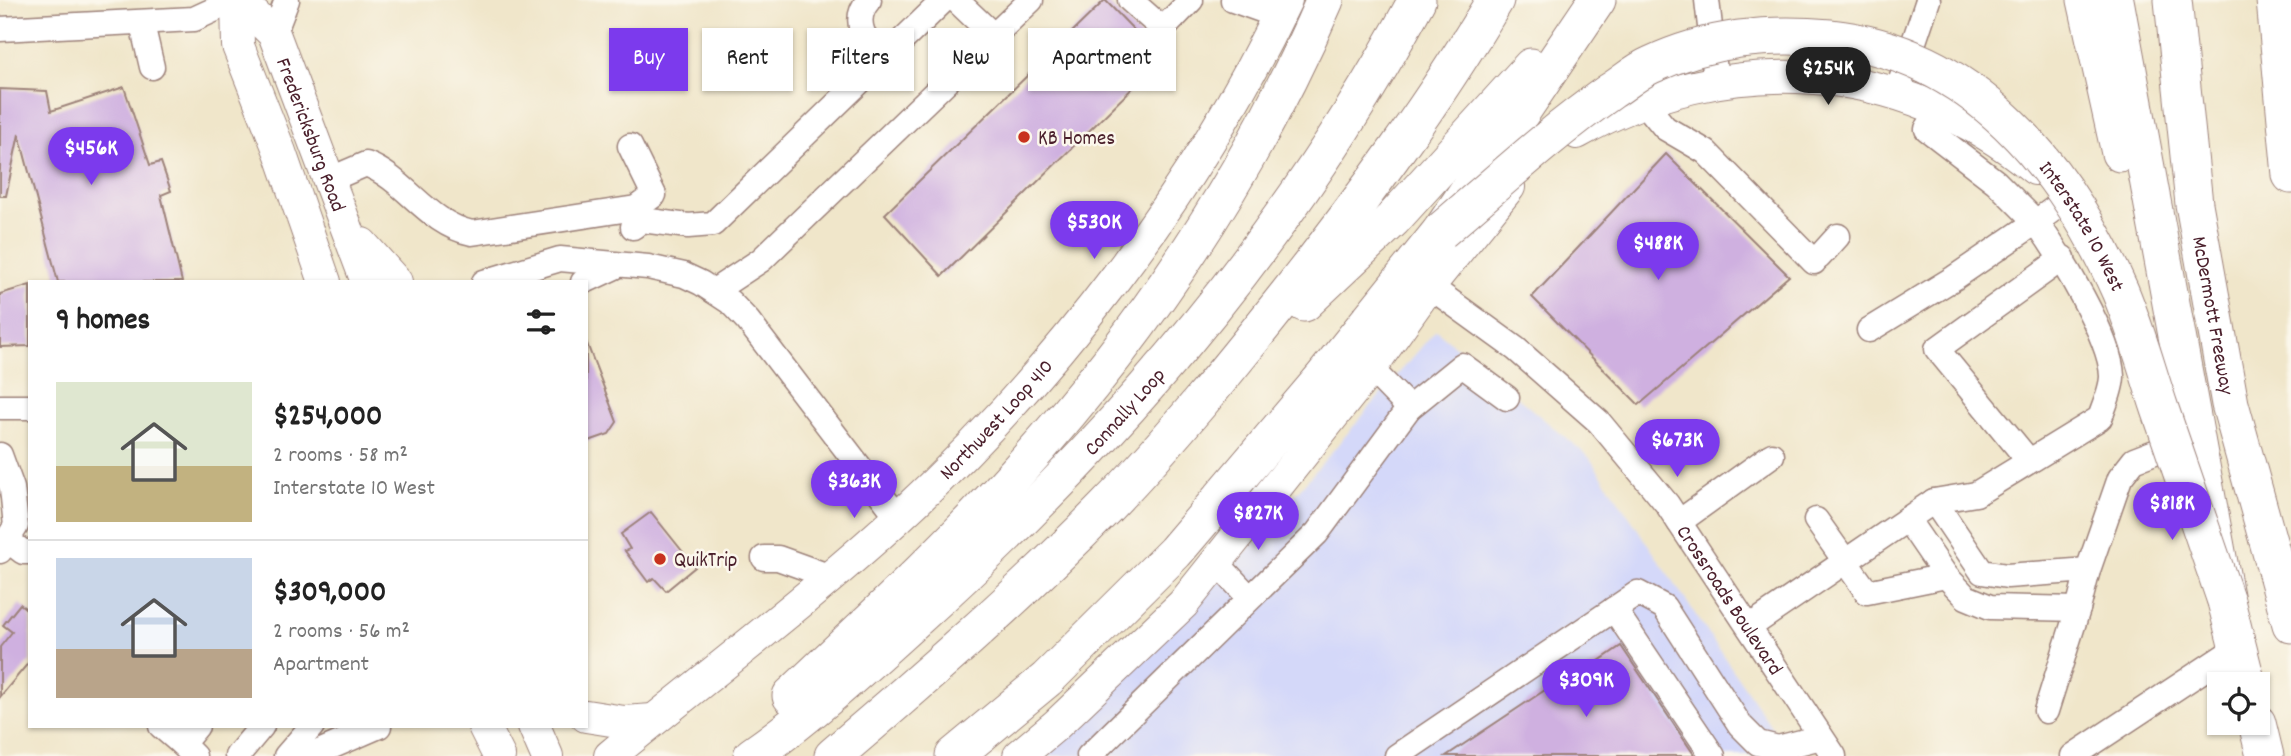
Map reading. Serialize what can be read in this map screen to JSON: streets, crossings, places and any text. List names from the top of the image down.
{
  "streets": {
    "highway": ["McDermott Freeway", "Connally Loop"],
    "main road": ["Fredericksburg Road", "Interstate 10 West", "Northwest Loop 410"],
    "street": ["Crossroads Boulevard"]
  },
  "crossings": [
    ["Interstate 10 West", "Crossroads Boulevard"]
  ],
  "places": ["KB Homes", "QuikTrip"],
  "page": {
    "chip": [
      "Buy",
      "Rent",
      "Filters",
      "New",
      "Apartment"
    ],
    "price": [
      "$254K",
      "$456K",
      "$530K",
      "$488K",
      "$673K",
      "$363K",
      "$818K",
      "$827K",
      "$309K"
    ],
    "heading": "9 homes",
    "list": [
      {
        "name": "$254,000",
        "note": "2 rooms · 58 m² · Interstate 10 West"
      },
      {
        "name": "$309,000",
        "note": "2 rooms · 56 m² · Apartment"
      }
    ]
  }
}
